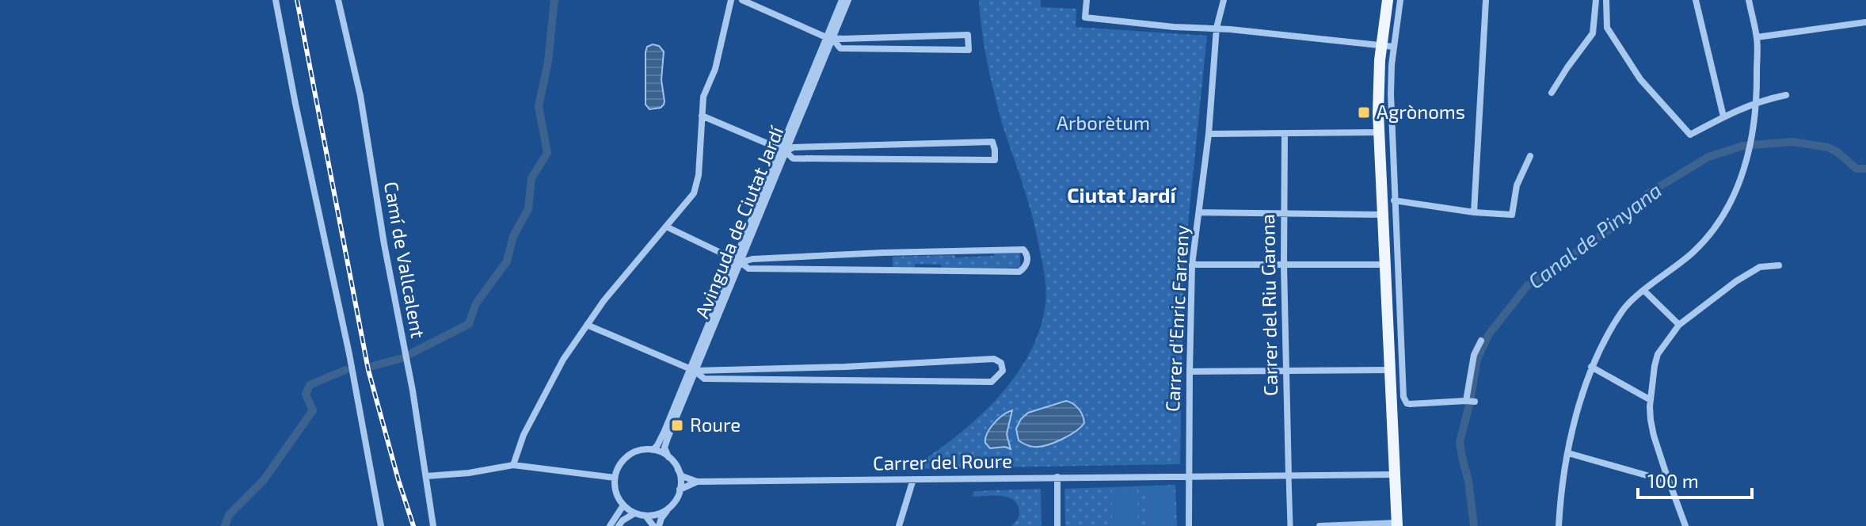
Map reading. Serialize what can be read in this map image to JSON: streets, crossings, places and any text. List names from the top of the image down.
{
  "streets": {
    "street": [
      "Avinguda de Ciutat Jardí",
      "Camí de Vallcalent",
      "Carrer del Riu Garona",
      "Carrer d'Enric Farreny",
      "Carrer del Roure"
    ]
  },
  "crossings": [
    ["Avinguda de Ciutat Jardí", "Carrer del Roure"],
    ["Carrer del Riu Garona", "Carrer del Roure"],
    ["Carrer d'Enric Farreny", "Carrer del Roure"]
  ],
  "districts": ["Ciutat Jardí"],
  "water": ["Canal de Pinyana"],
  "parks": ["Arborètum"],
  "places": {
    "transit": ["Agrònoms", "Roure"]
  },
  "scale_bar": "100 m"
}
